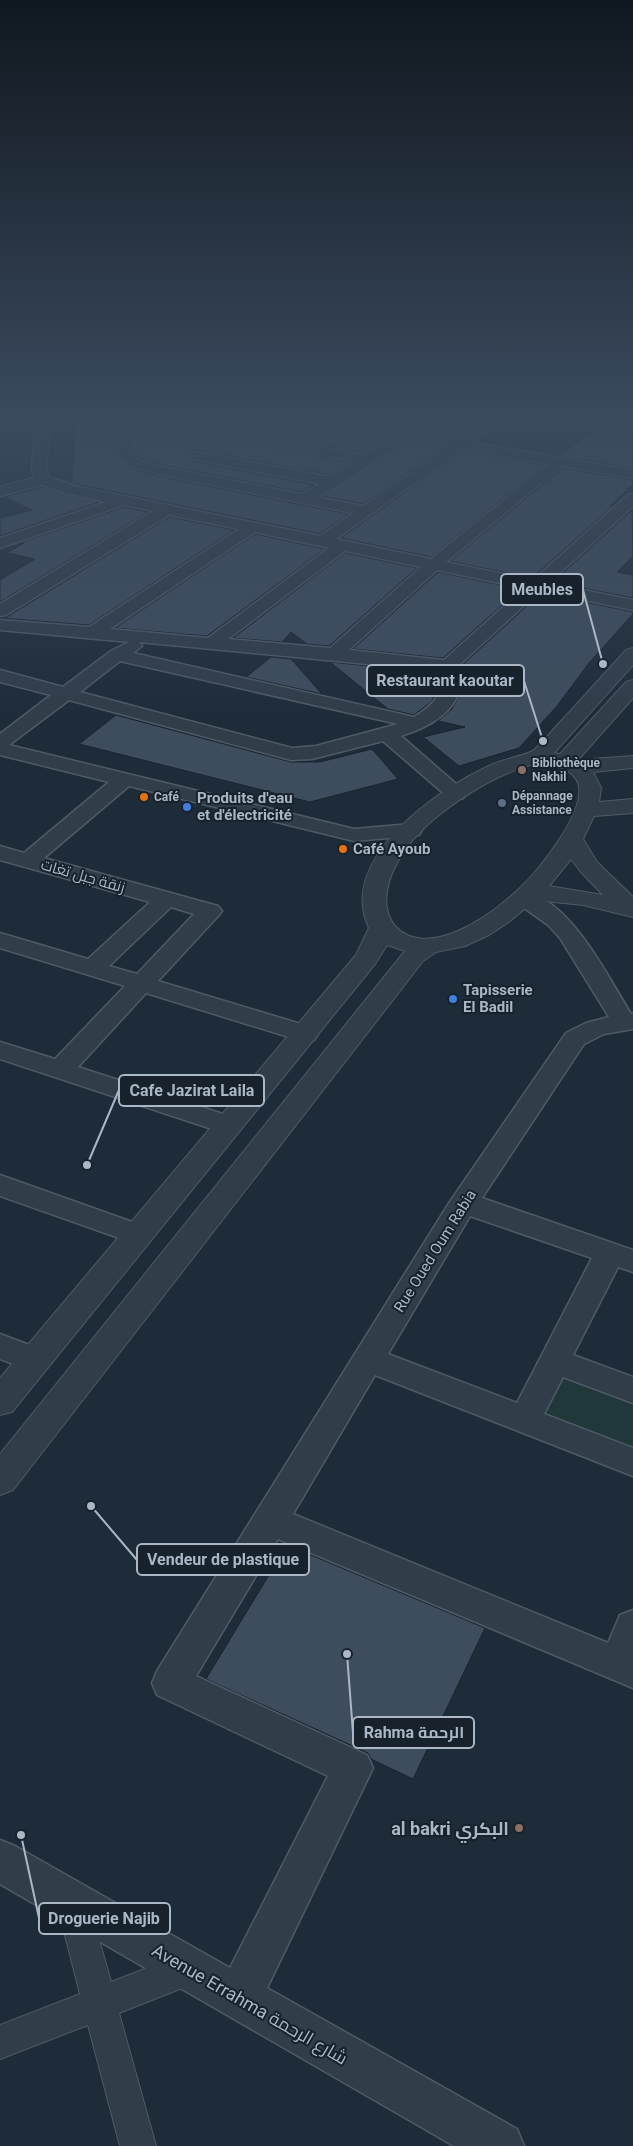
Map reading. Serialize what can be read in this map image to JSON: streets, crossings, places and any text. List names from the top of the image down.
{
  "streets": {
    "street": ["زنقة جبل تغات", "Rue Oued Oum Rabia", "Avenue Errahma شارع الرحمة"]
  },
  "crossings": [
    ["Rue Oued Oum Rabia", "Avenue Errahma شارع الرحمة"]
  ],
  "places": [
    "Meubles",
    "Restaurant kaoutar",
    "Bibliothèque Nakhil",
    "Café",
    "Dépannage Assistance",
    "Produits d'eau et d'électricité",
    "Café Ayoub",
    "Tapisserie El Badil",
    "Cafe Jazirat Laila",
    "Vendeur de plastique",
    "Rahma الرحمة",
    "al bakri البكري",
    "Droguerie Najib"
  ]
}
